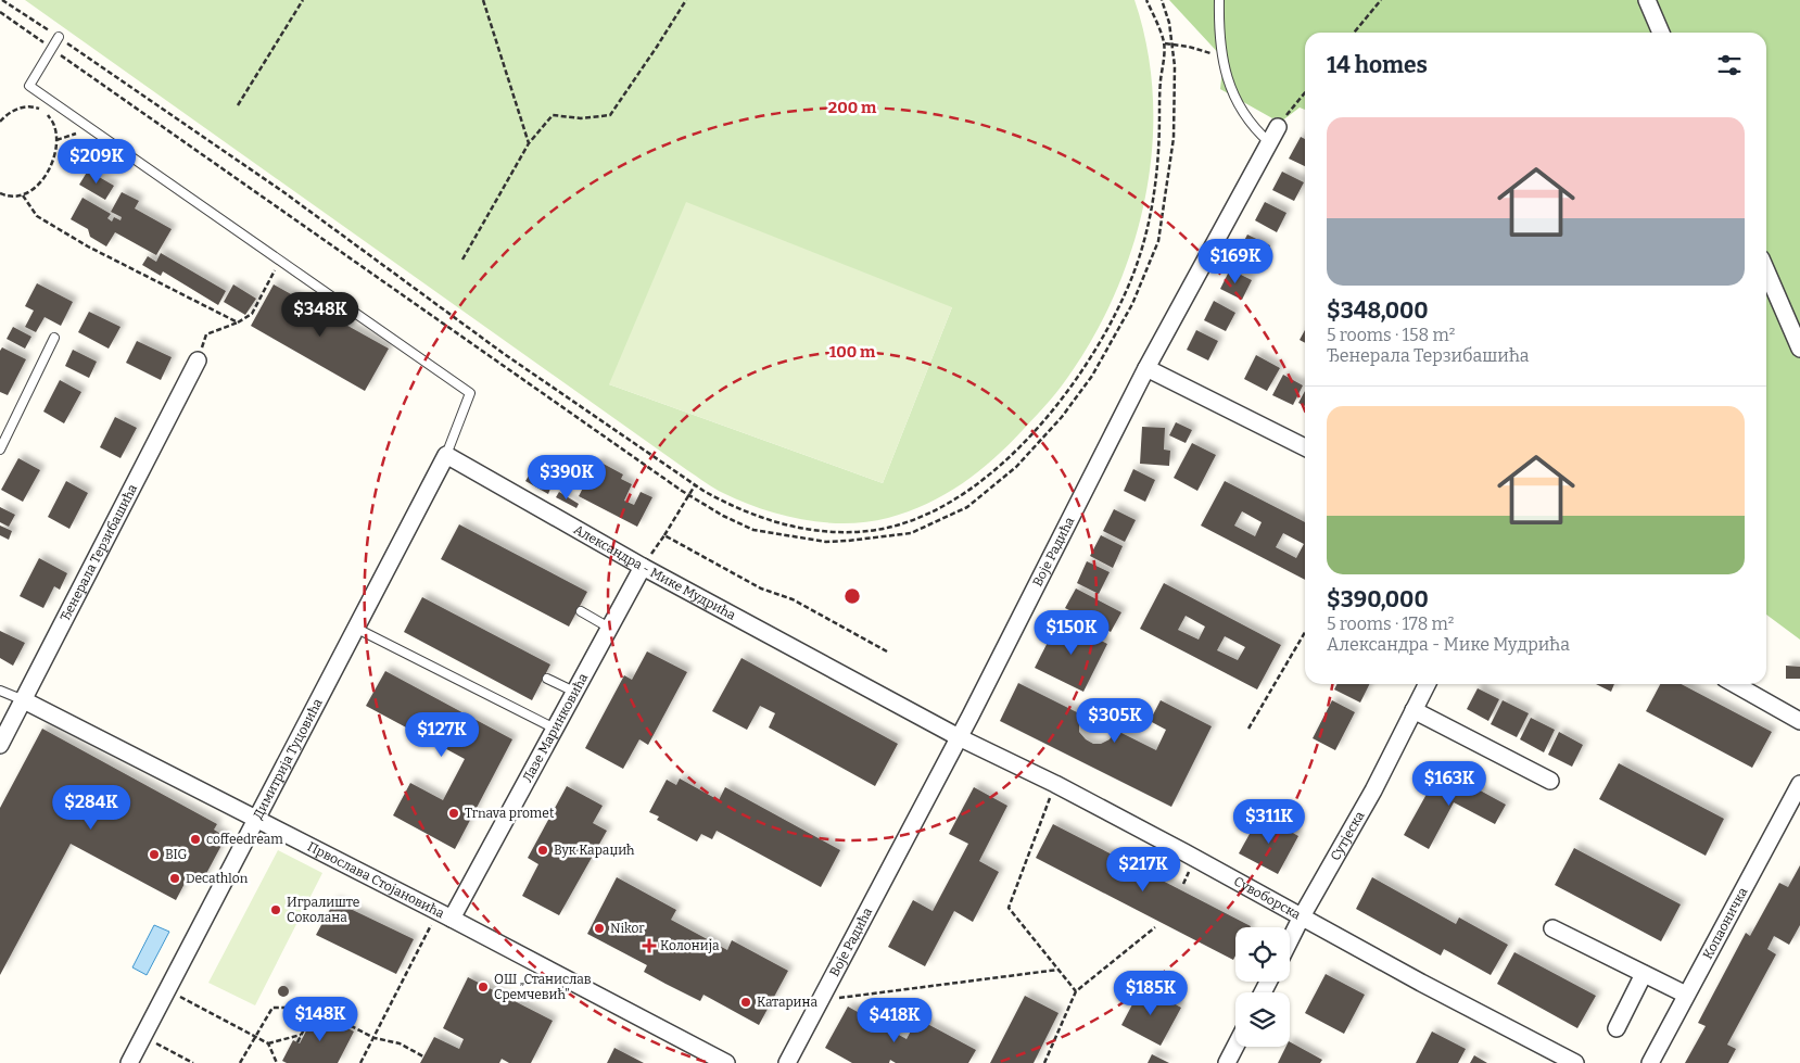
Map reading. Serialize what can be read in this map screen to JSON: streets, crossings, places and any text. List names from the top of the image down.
{
  "streets": {
    "street": [
      "Воје Радића",
      "Ђенерала Терзибашића",
      "Александра - Мике Мудрића",
      "Лазе Маринковића",
      "Димитрија Туцовића",
      "Сутјеска",
      "Првослава Стојановића",
      "Сувоборска",
      "Копаоничка"
    ]
  },
  "crossings": [
    ["Воје Радића", "Александра - Мике Мудрића"],
    ["Воје Радића", "Сувоборска"],
    ["Ђенерала Терзибашића", "Првослава Стојановића"],
    ["Александра - Мике Мудрића", "Лазе Маринковића"],
    ["Александра - Мике Мудрића", "Димитрија Туцовића"],
    ["Александра - Мике Мудрића", "Сувоборска"],
    ["Лазе Маринковића", "Првослава Стојановића"],
    ["Димитрија Туцовића", "Првослава Стојановића"],
    ["Сутјеска", "Сувоборска"]
  ],
  "places": {
    "other": [
      "Trnava promet",
      "coffeedream",
      "Вук Караџић",
      "BIG",
      "Decathlon",
      "Игралиште Соколана",
      "Nikor",
      "ОШ „Станислав Сремчевић”",
      "Катарина"
    ],
    "health": ["Колонија"]
  },
  "page": {
    "heading": "14 homes",
    "list": [
      {
        "name": "$348,000",
        "note": "5 rooms · 158 m² · Ђенерала Терзибашића"
      },
      {
        "name": "$390,000",
        "note": "5 rooms · 178 m² · Александра - Мике Мудрића"
      }
    ],
    "price": [
      "$209K",
      "$169K",
      "$348K",
      "$390K",
      "$150K",
      "$305K",
      "$127K",
      "$163K",
      "$284K",
      "$311K",
      "$217K",
      "$185K",
      "$148K",
      "$418K"
    ]
  },
  "rings": ["200 m", "100 m"]
}
